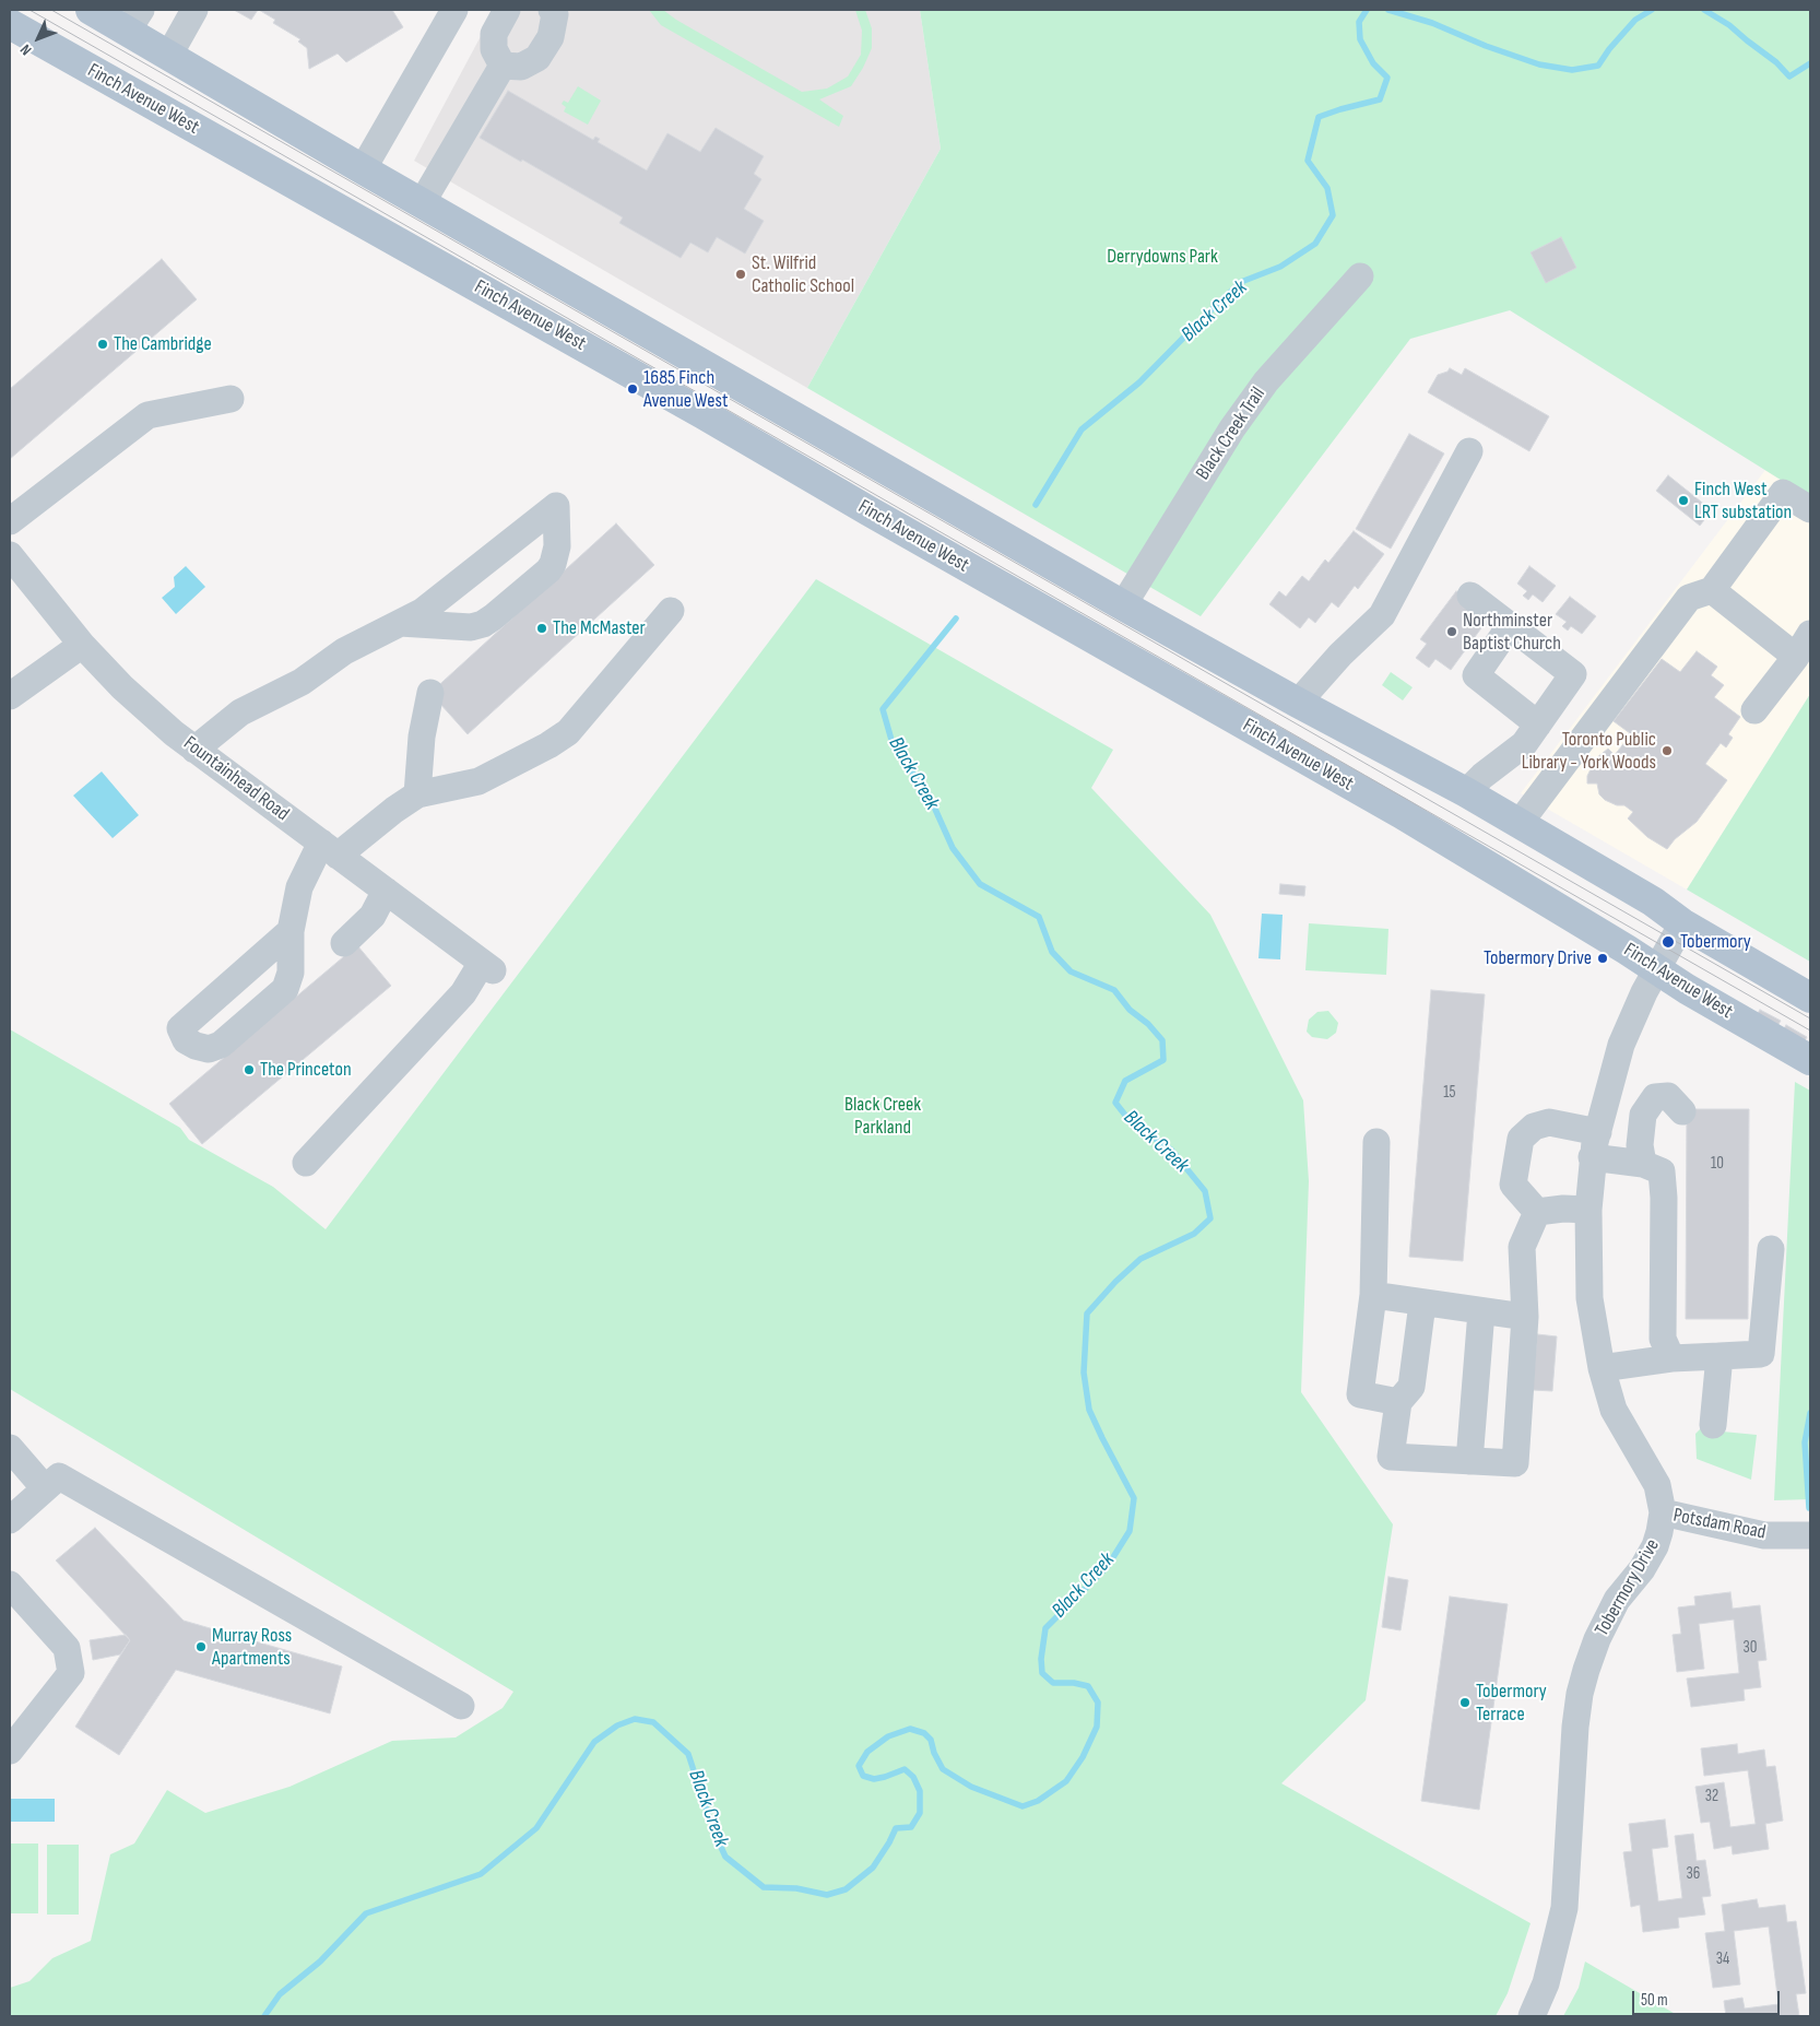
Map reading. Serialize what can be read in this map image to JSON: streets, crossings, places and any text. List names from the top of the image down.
{
  "streets": {
    "main road": ["Finch Avenue West"],
    "street": [
      "Black Creek Trail",
      "Fountainhead Road",
      "Potsdam Road",
      "Tobermory Drive"
    ]
  },
  "crossings": [
    ["Finch Avenue West", "Tobermory Drive"],
    ["Potsdam Road", "Tobermory Drive"]
  ],
  "water": ["Black Creek"],
  "parks": ["Derrydowns Park", "Black Creek Parkland"],
  "places": [
    "St. Wilfrid Catholic School",
    "The Cambridge",
    "1685 Finch Avenue West",
    "Finch West LRT substation",
    "The McMaster",
    "Northminster Baptist Church",
    "Toronto Public Library - York Woods",
    "Tobermory",
    "Tobermory Drive",
    "The Princeton",
    "Murray Ross Apartments",
    "Tobermory Terrace"
  ],
  "house_numbers": [
    "15",
    "10",
    "30",
    "32",
    "36",
    "34"
  ],
  "scale_bar": "50 m",
  "north": "bottom left"
}
